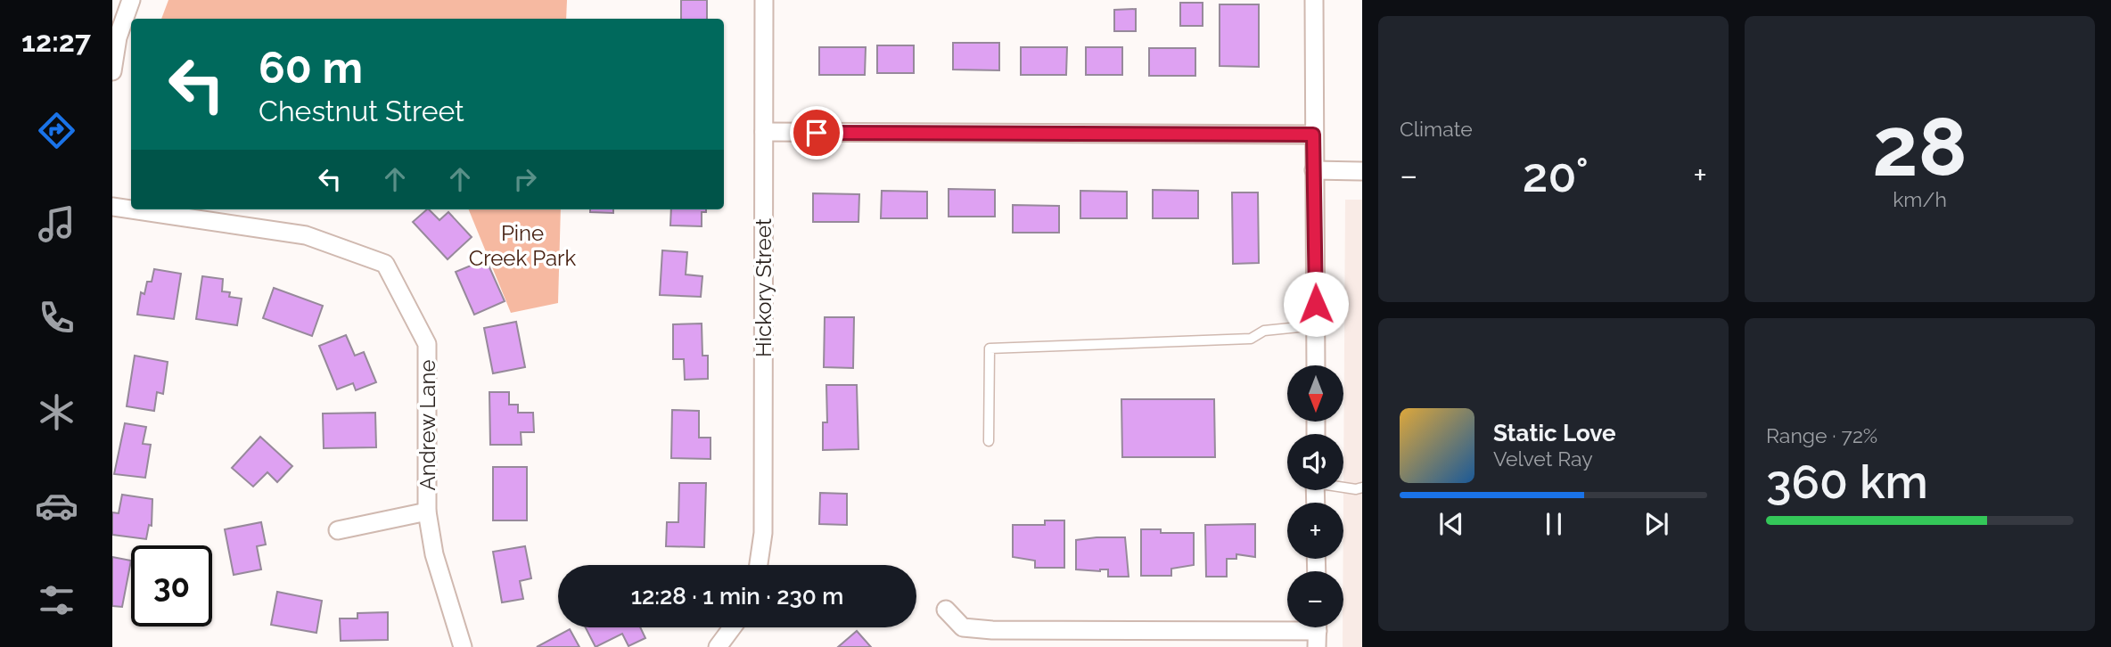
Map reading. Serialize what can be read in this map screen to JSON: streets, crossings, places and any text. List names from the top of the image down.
{
  "streets": {
    "street": ["Hickory Street", "Andrew Lane"]
  },
  "parks": ["Pine Creek Park"],
  "north": "bottom",
  "page": {
    "tabs": "12:27",
    "tile": [
      "Climate",
      ["28", "km/h"],
      ["Range · 72%", "360 km"]
    ],
    "turn": ["60 m", "Chestnut Street"],
    "heat": ["−", "20°", "+"],
    "map_buttons": ["+", "−"],
    "song": ["Static Love", "Velvet Ray"],
    "limit": "30",
    "trip": "12:28 · 1 min · 230 m"
  }
}
